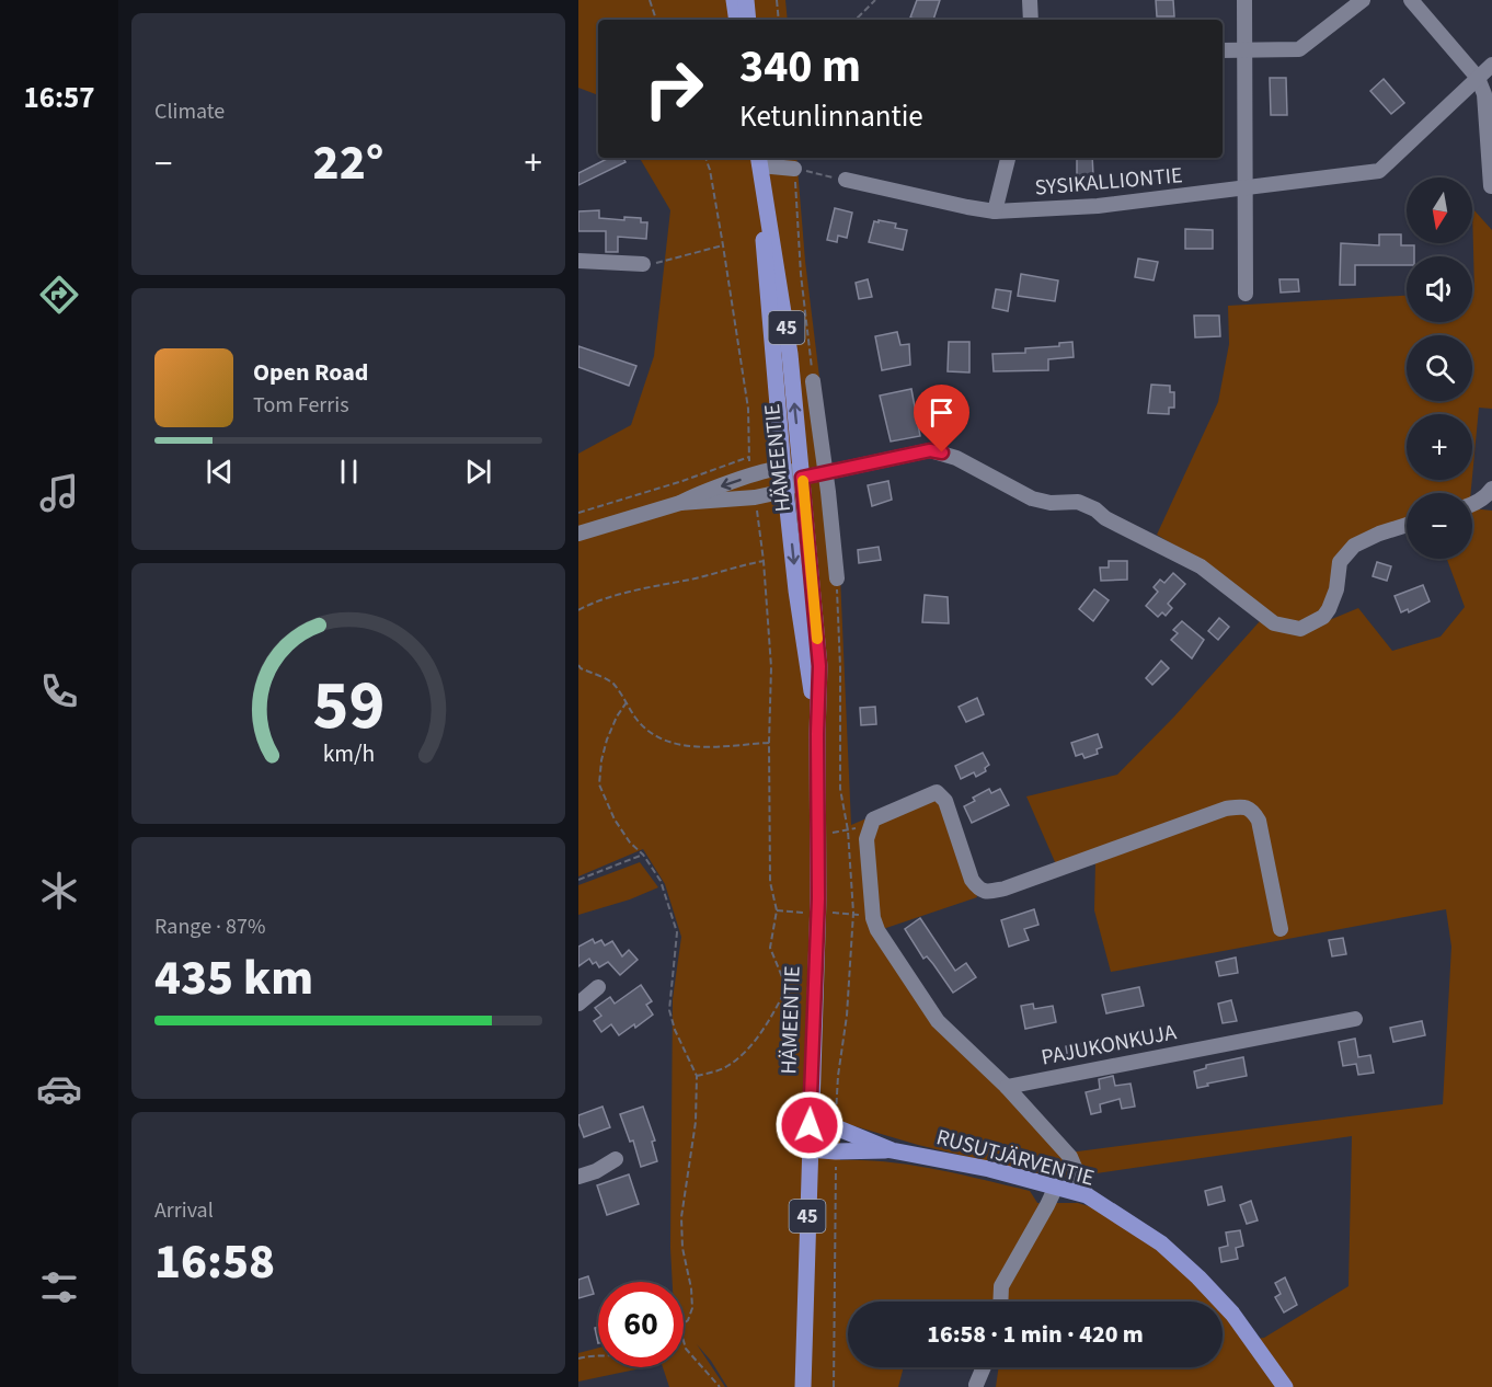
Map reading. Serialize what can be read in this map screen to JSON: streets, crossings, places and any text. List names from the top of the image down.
{
  "streets": {
    "main road": ["45", "HÄMEENTIE", "RUSUTJÄRVENTIE"],
    "street": ["SYSIKALLIONTIE", "PAJUKONKUJA"]
  },
  "crossings": [
    ["HÄMEENTIE", "RUSUTJÄRVENTIE"]
  ],
  "north": "bottom",
  "page": {
    "tabs": "16:57",
    "tile": [
      "Climate",
      ["Range · 87%", "435 km"],
      ["Arrival", "16:58"]
    ],
    "turn": ["340 m", "Ketunlinnantie"],
    "heat": ["−", "22°", "+"],
    "map_buttons": ["+", "−"],
    "song": ["Open Road", "Tom Ferris"],
    "limit": "60",
    "trip": "16:58 · 1 min · 420 m",
    "gauge": ["59", "km/h"]
  }
}
